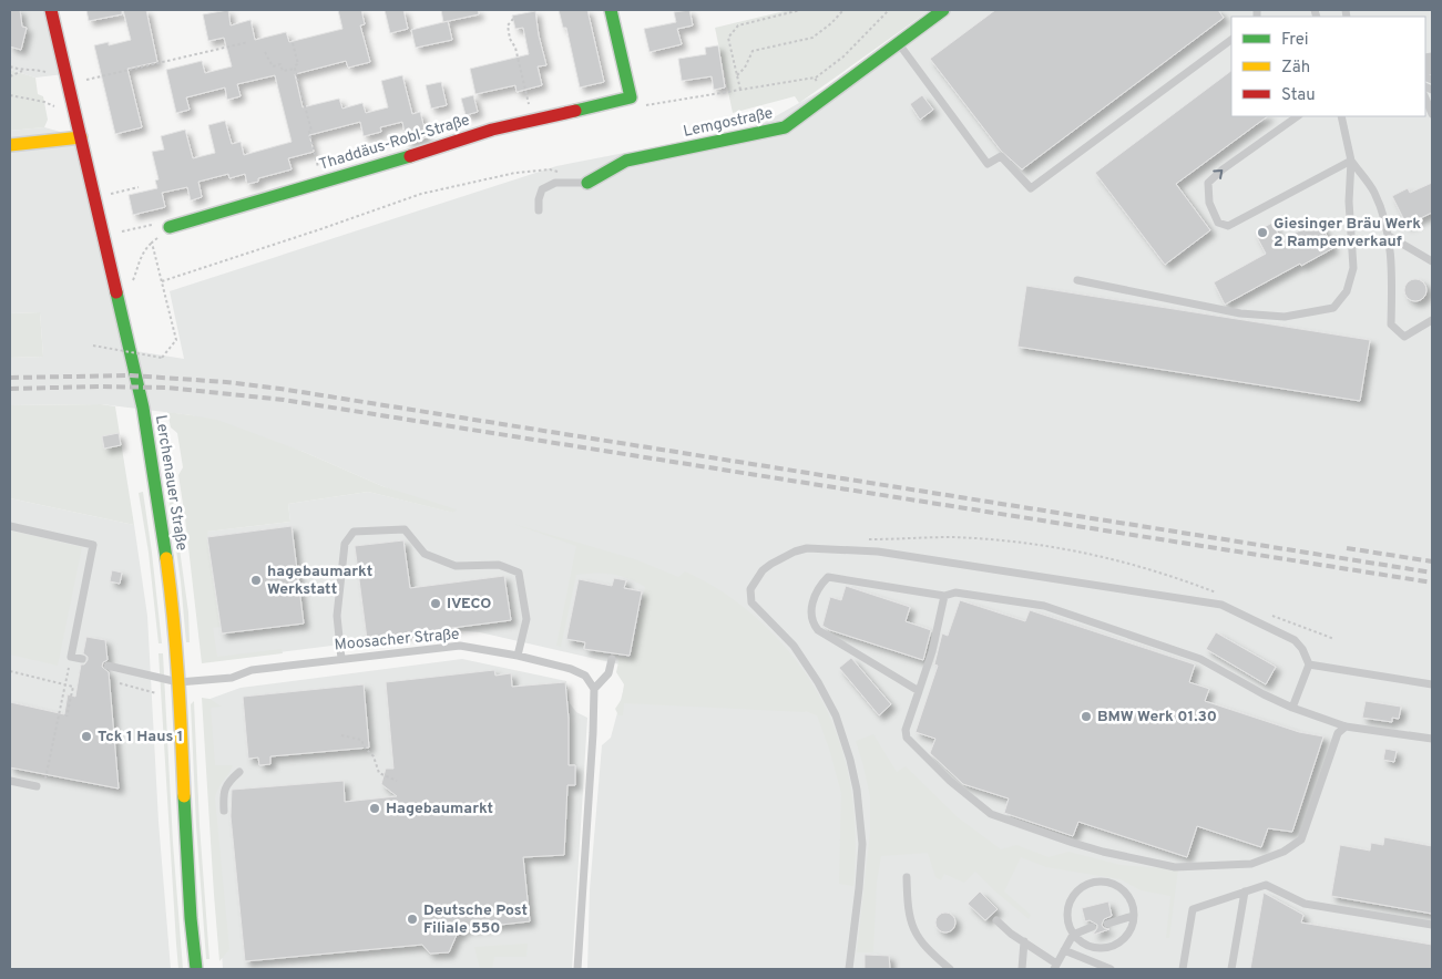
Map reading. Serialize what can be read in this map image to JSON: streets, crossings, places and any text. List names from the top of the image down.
{
  "streets": {
    "street": ["Lemgostraße", "Thaddäus-Robl-Straße", "Lerchenauer Straße"],
    "lane": ["Moosacher Straße"]
  },
  "crossings": [
    ["Lerchenauer Straße", "Moosacher Straße"]
  ],
  "places": [
    "Giesinger Bräu Werk 2 Rampenverkauf",
    "hagebaumarkt Werkstatt",
    "IVECO",
    "BMW Werk 01.30",
    "Tck 1 Haus 1",
    "Hagebaumarkt",
    "Deutsche Post Filiale 550"
  ],
  "legend": ["Frei", "Zäh", "Stau"]
}
